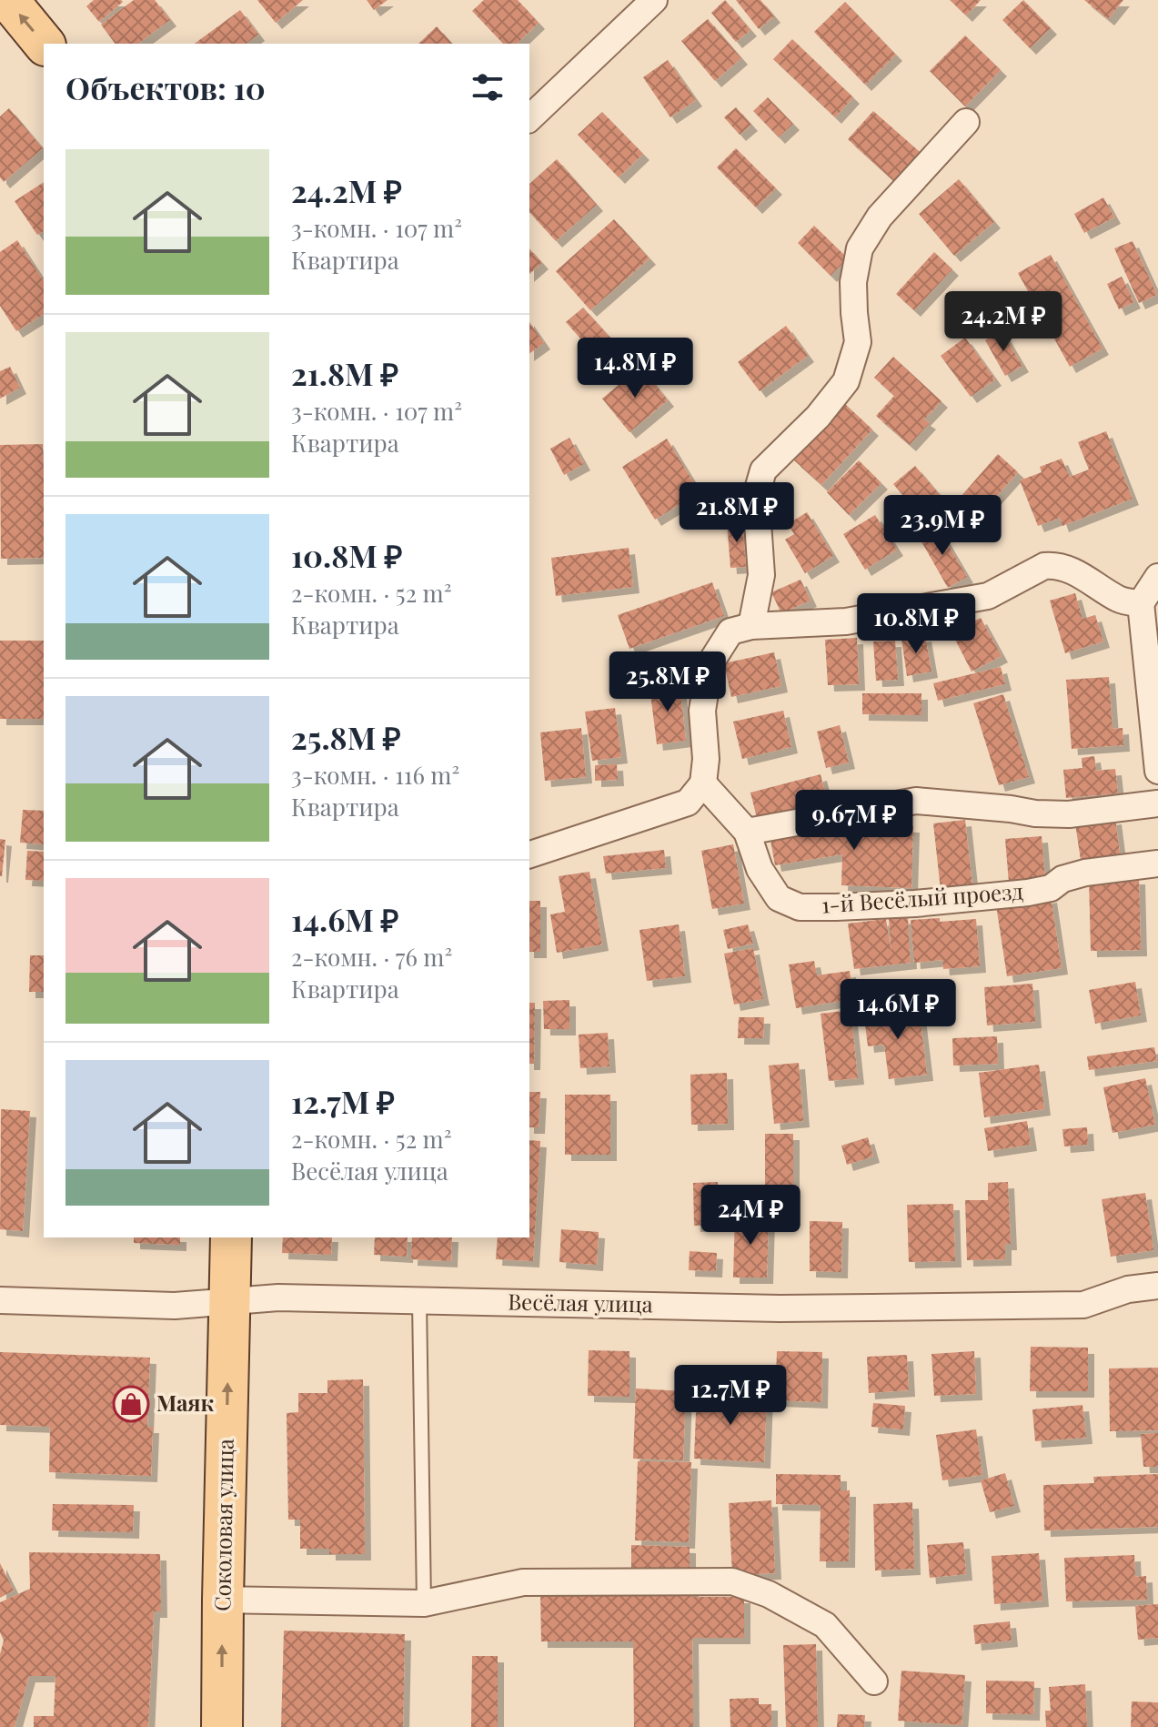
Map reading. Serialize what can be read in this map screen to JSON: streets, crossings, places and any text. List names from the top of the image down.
{
  "streets": {
    "main road": ["Соколовая улица"],
    "street": ["1-й Весёлый проезд", "Весёлая улица"]
  },
  "crossings": [
    ["Весёлая улица", "Соколовая улица"]
  ],
  "one_way": ["Соколовая улица"],
  "places": {
    "shop": ["Маяк"]
  },
  "page": {
    "heading": "Объектов: 10",
    "list": [
      {
        "name": "24.2M ₽",
        "note": "3-комн. · 107 m² · Квартира"
      },
      {
        "name": "21.8M ₽",
        "note": "3-комн. · 107 m² · Квартира"
      },
      {
        "name": "10.8M ₽",
        "note": "2-комн. · 52 m² · Квартира"
      },
      {
        "name": "25.8M ₽",
        "note": "3-комн. · 116 m² · Квартира"
      },
      {
        "name": "14.6M ₽",
        "note": "2-комн. · 76 m² · Квартира"
      },
      {
        "name": "12.7M ₽",
        "note": "2-комн. · 52 m² · Весёлая улица"
      }
    ],
    "price": [
      "24.2M ₽",
      "14.8M ₽",
      "21.8M ₽",
      "23.9M ₽",
      "10.8M ₽",
      "25.8M ₽",
      "9.67M ₽",
      "14.6M ₽",
      "24M ₽",
      "12.7M ₽"
    ]
  }
}
